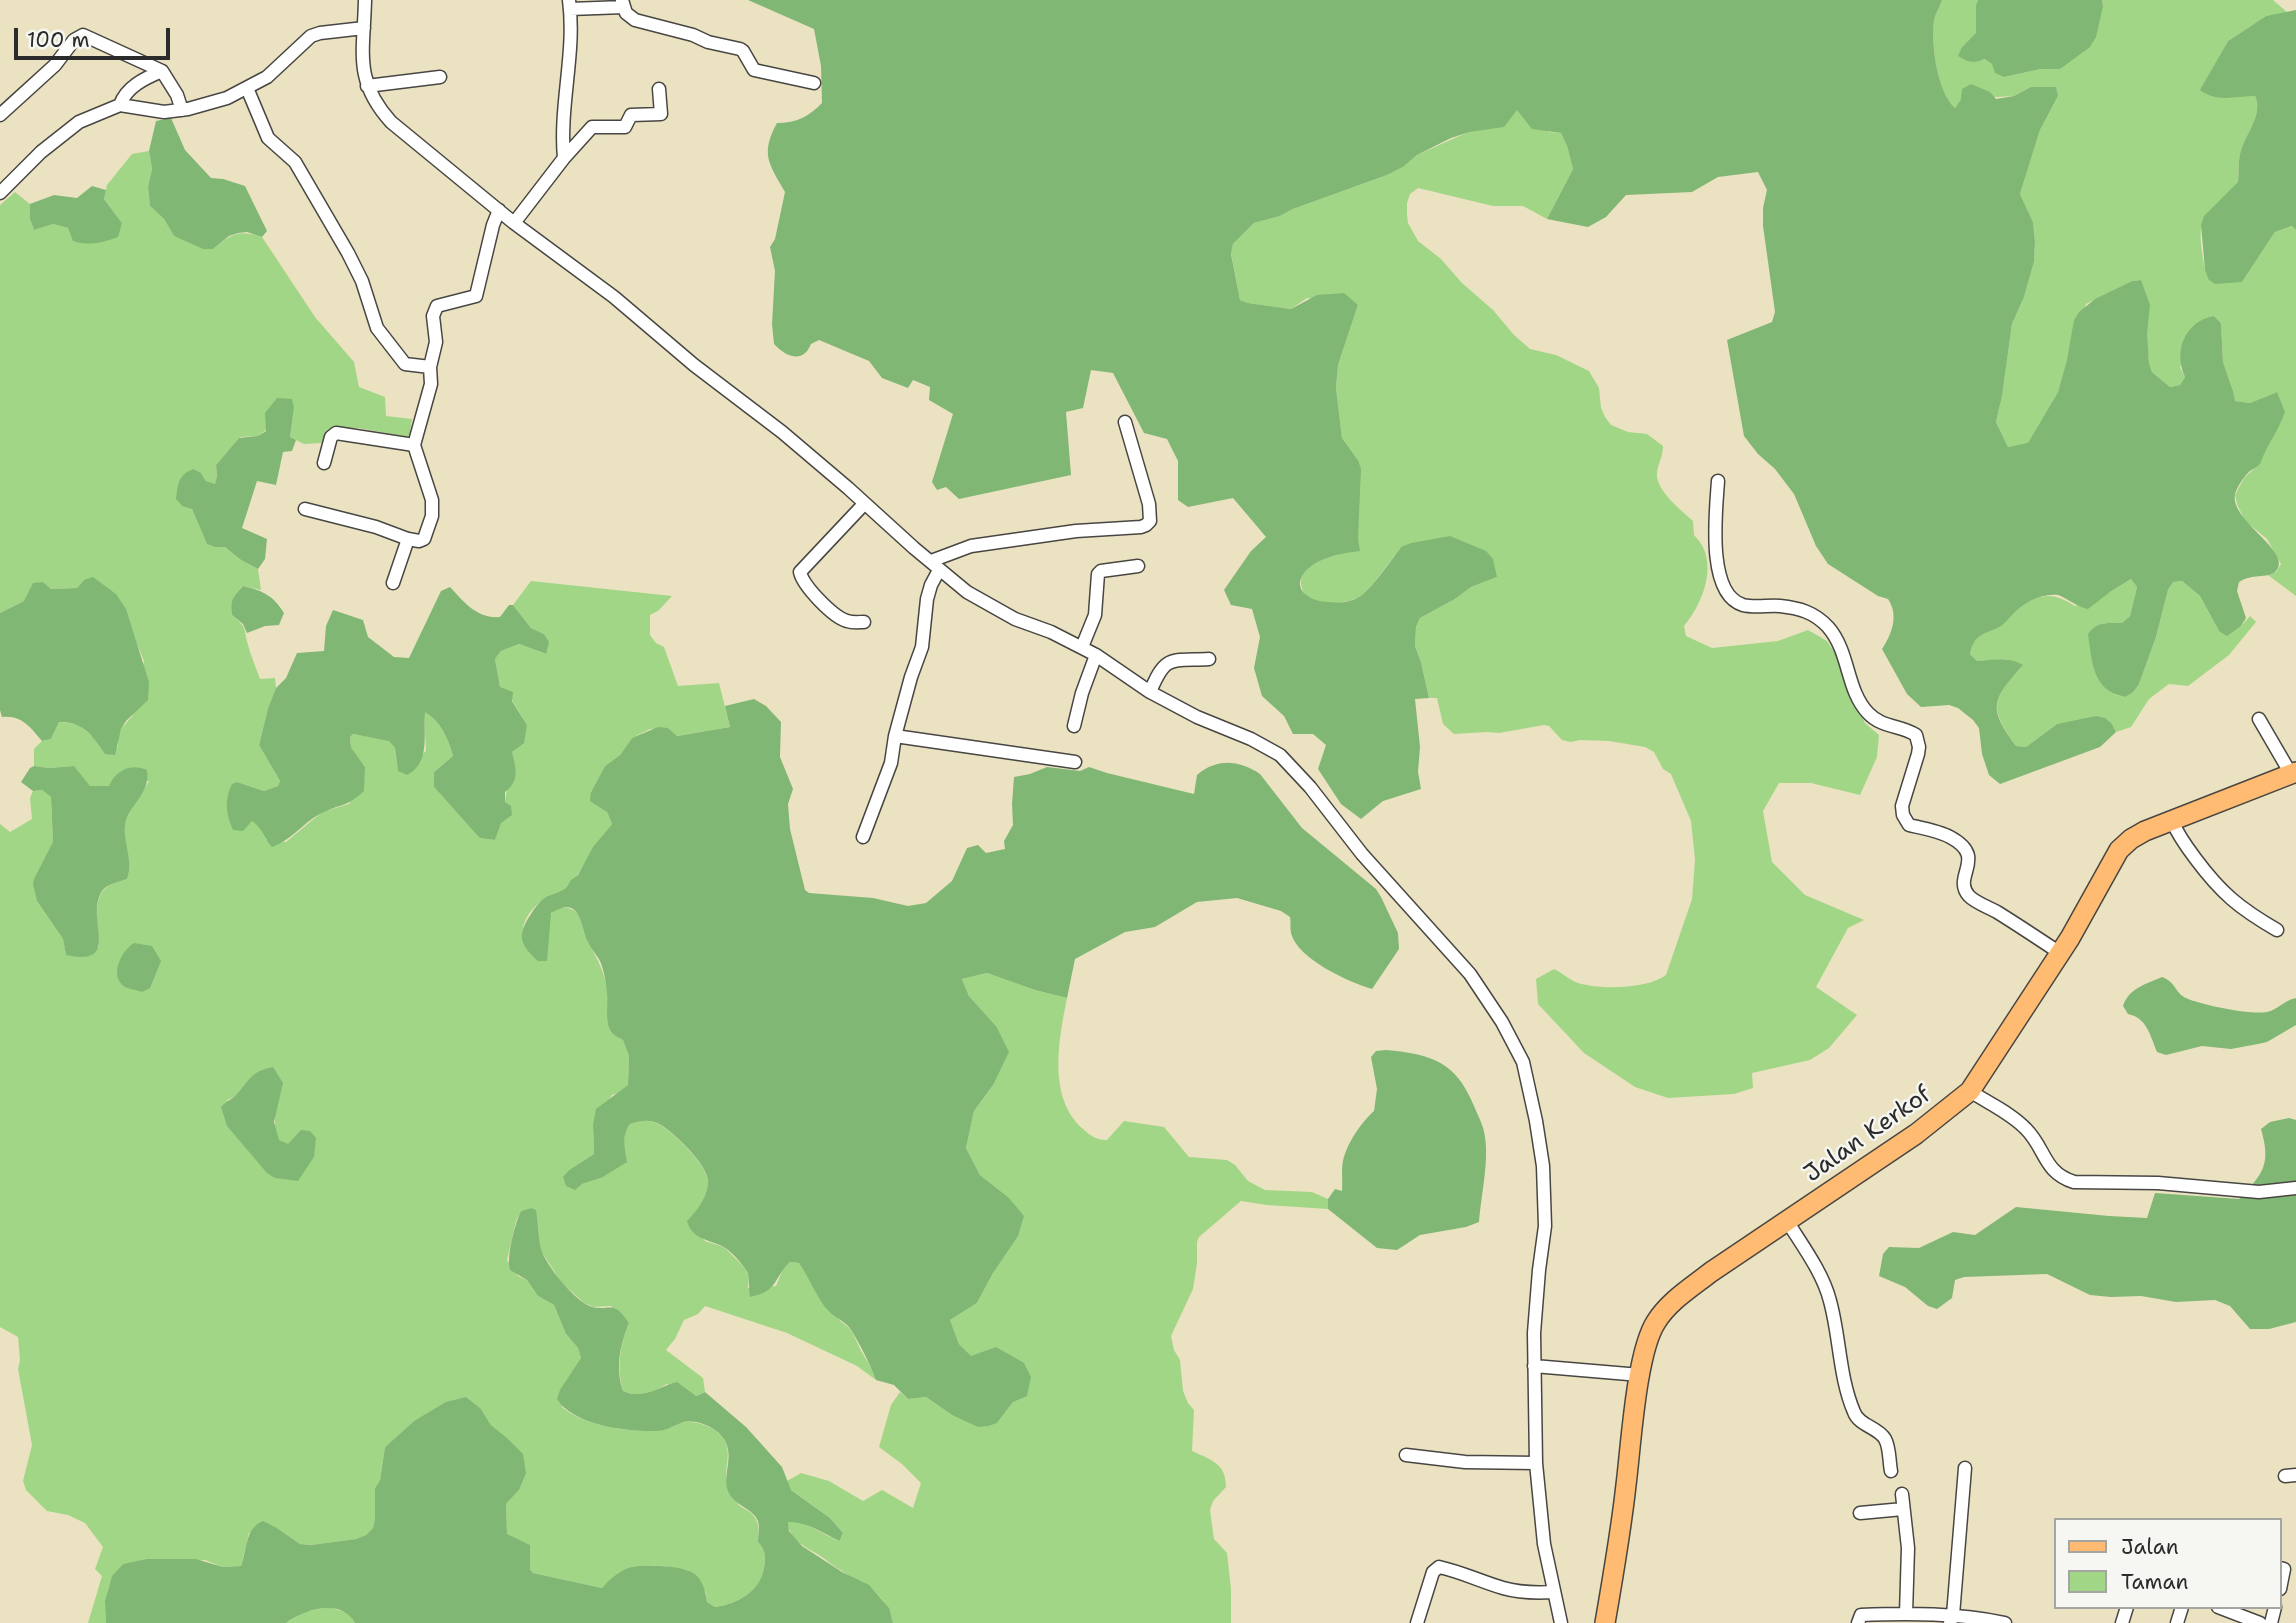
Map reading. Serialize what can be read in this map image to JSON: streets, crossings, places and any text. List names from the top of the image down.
{
  "streets": {
    "main road": ["Jalan Kerkof"]
  },
  "legend": ["Jalan", "Taman"],
  "scale_bar": "100 m"
}
